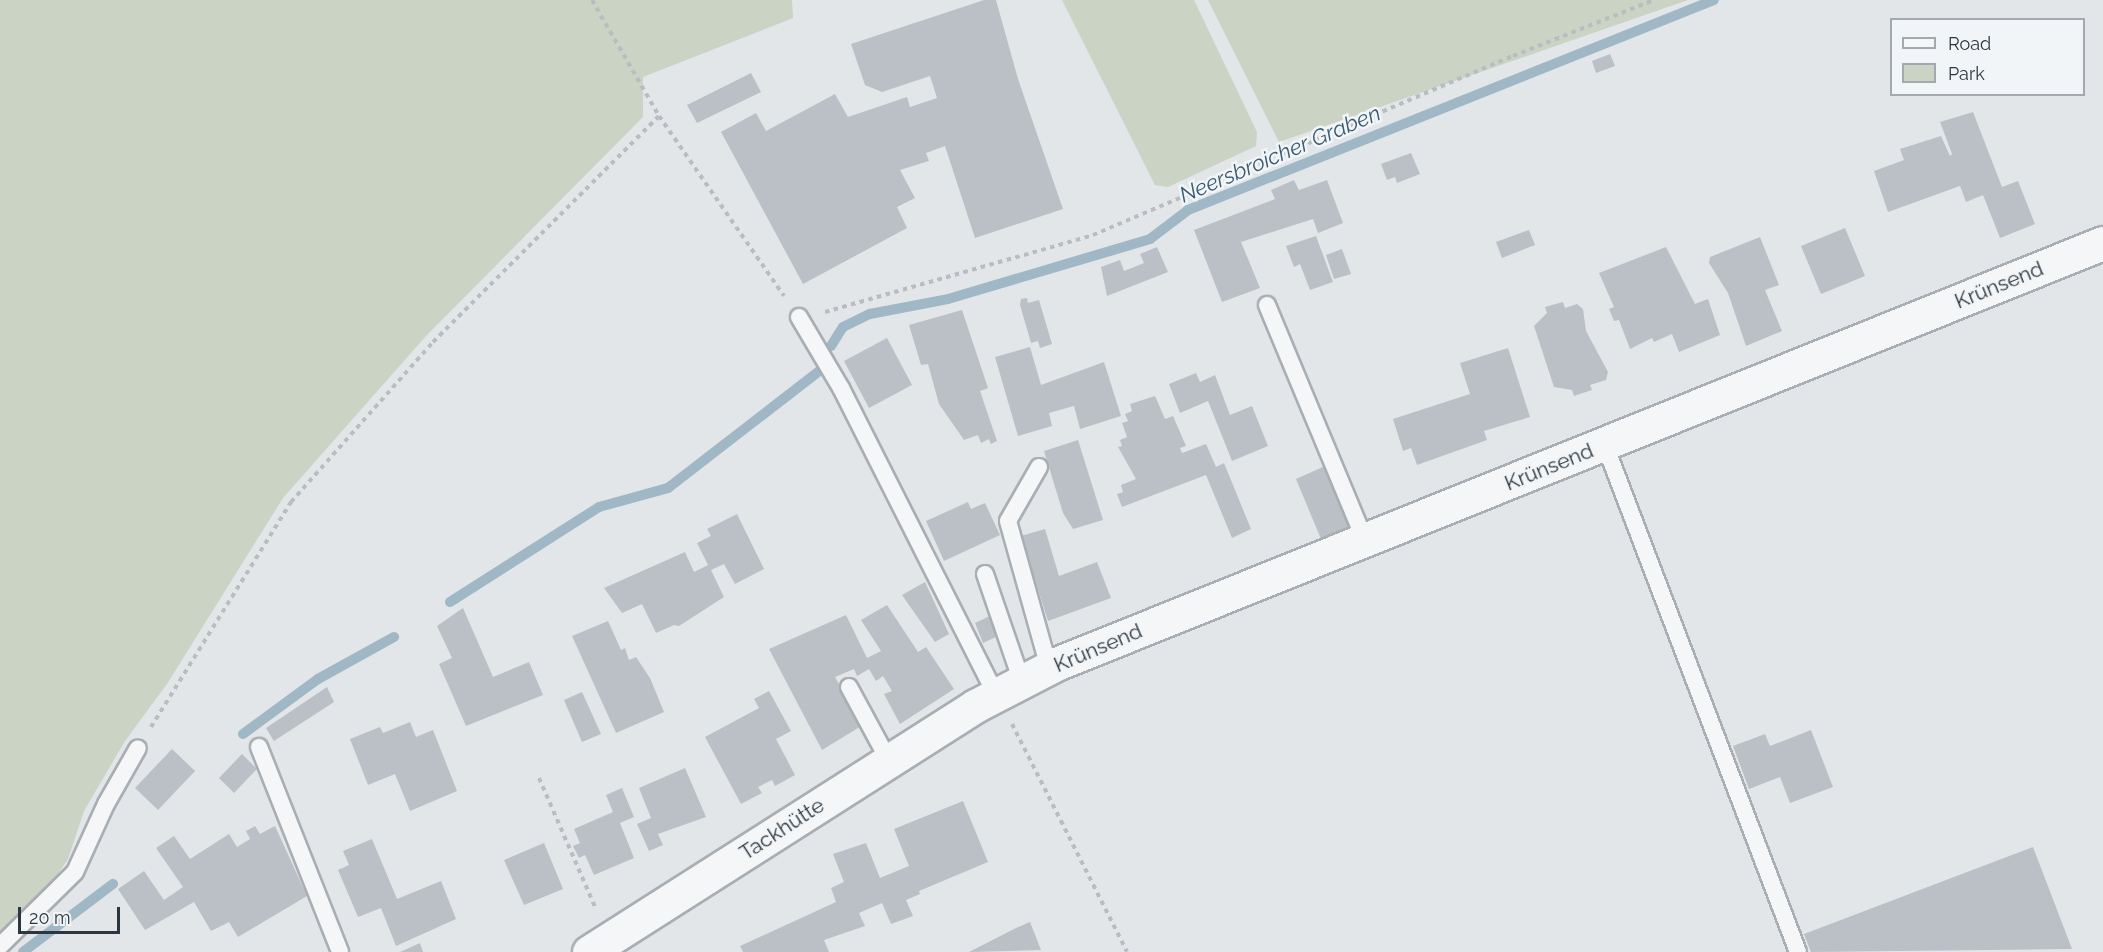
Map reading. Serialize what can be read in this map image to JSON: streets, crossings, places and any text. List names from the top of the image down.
{
  "streets": {
    "street": ["Krünsend", "Tackhütte"]
  },
  "crossings": [
    ["Krünsend", "Tackhütte"]
  ],
  "water": ["Neersbroicher Graben"],
  "legend": ["Road", "Park"],
  "scale_bar": "20 m"
}
